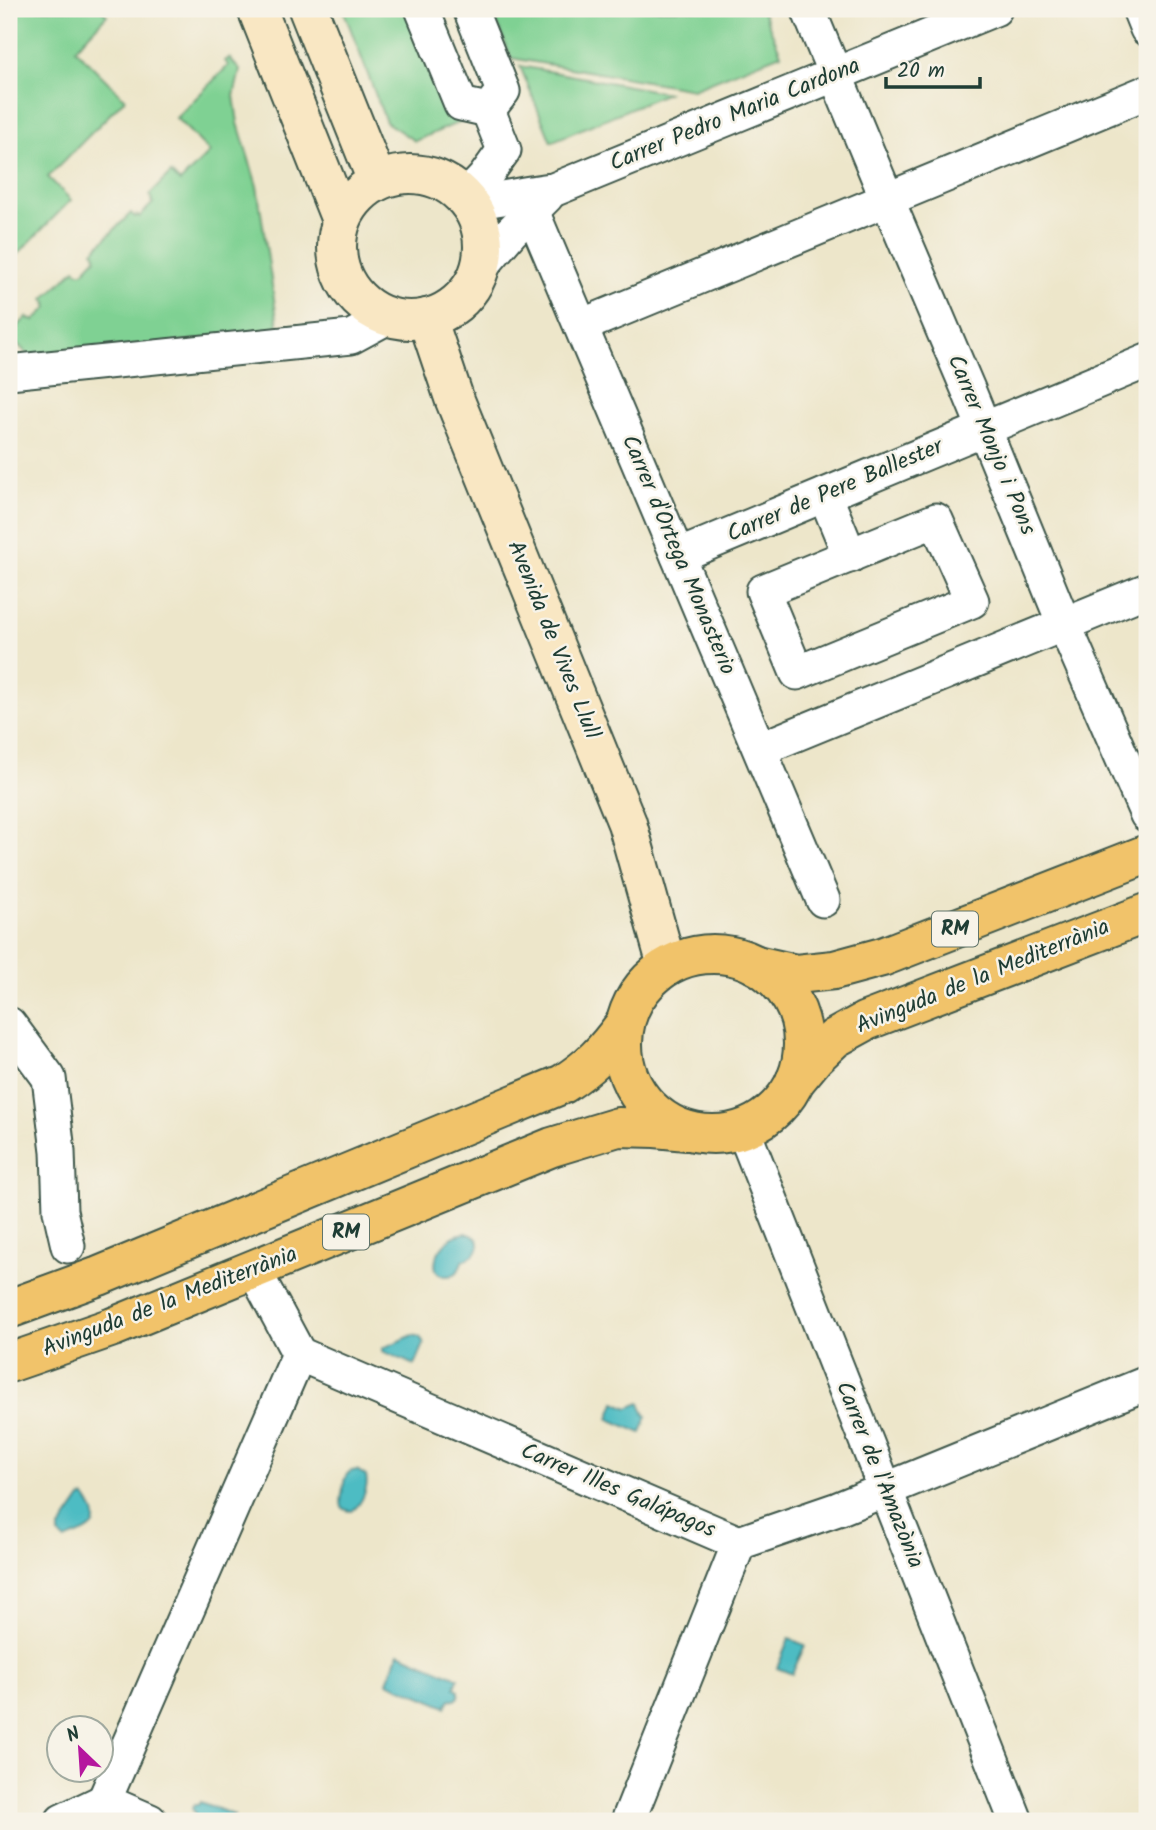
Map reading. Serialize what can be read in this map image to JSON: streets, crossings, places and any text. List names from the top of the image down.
{
  "streets": {
    "main road": ["RM", "Avinguda de la Mediterrània"],
    "street": [
      "Carrer Pedro Maria Cardona",
      "Carrer Monjo i Pons",
      "Carrer de Pere Ballester",
      "Carrer d'Ortega Monasterio",
      "Avenida de Vives Llull",
      "Carrer de l'Amazònia",
      "Carrer Illes Galápagos"
    ]
  },
  "crossings": [
    ["Carrer Pedro Maria Cardona", "Carrer Monjo i Pons"],
    ["Carrer Pedro Maria Cardona", "Carrer d'Ortega Monasterio"],
    ["Carrer Pedro Maria Cardona", "Avenida de Vives Llull"],
    ["Carrer Monjo i Pons", "Carrer de Pere Ballester"],
    ["Carrer de Pere Ballester", "Carrer d'Ortega Monasterio"],
    ["Avenida de Vives Llull", "RM"],
    ["Avenida de Vives Llull", "Avinguda de la Mediterrània"],
    ["Avenida de Vives Llull", "Carrer de l'Amazònia"],
    ["RM", "Avinguda de la Mediterrània"],
    ["RM", "Carrer de l'Amazònia"],
    ["Avinguda de la Mediterrània", "Carrer de l'Amazònia"]
  ],
  "scale_bar": "20 m",
  "north": "top left"
}
